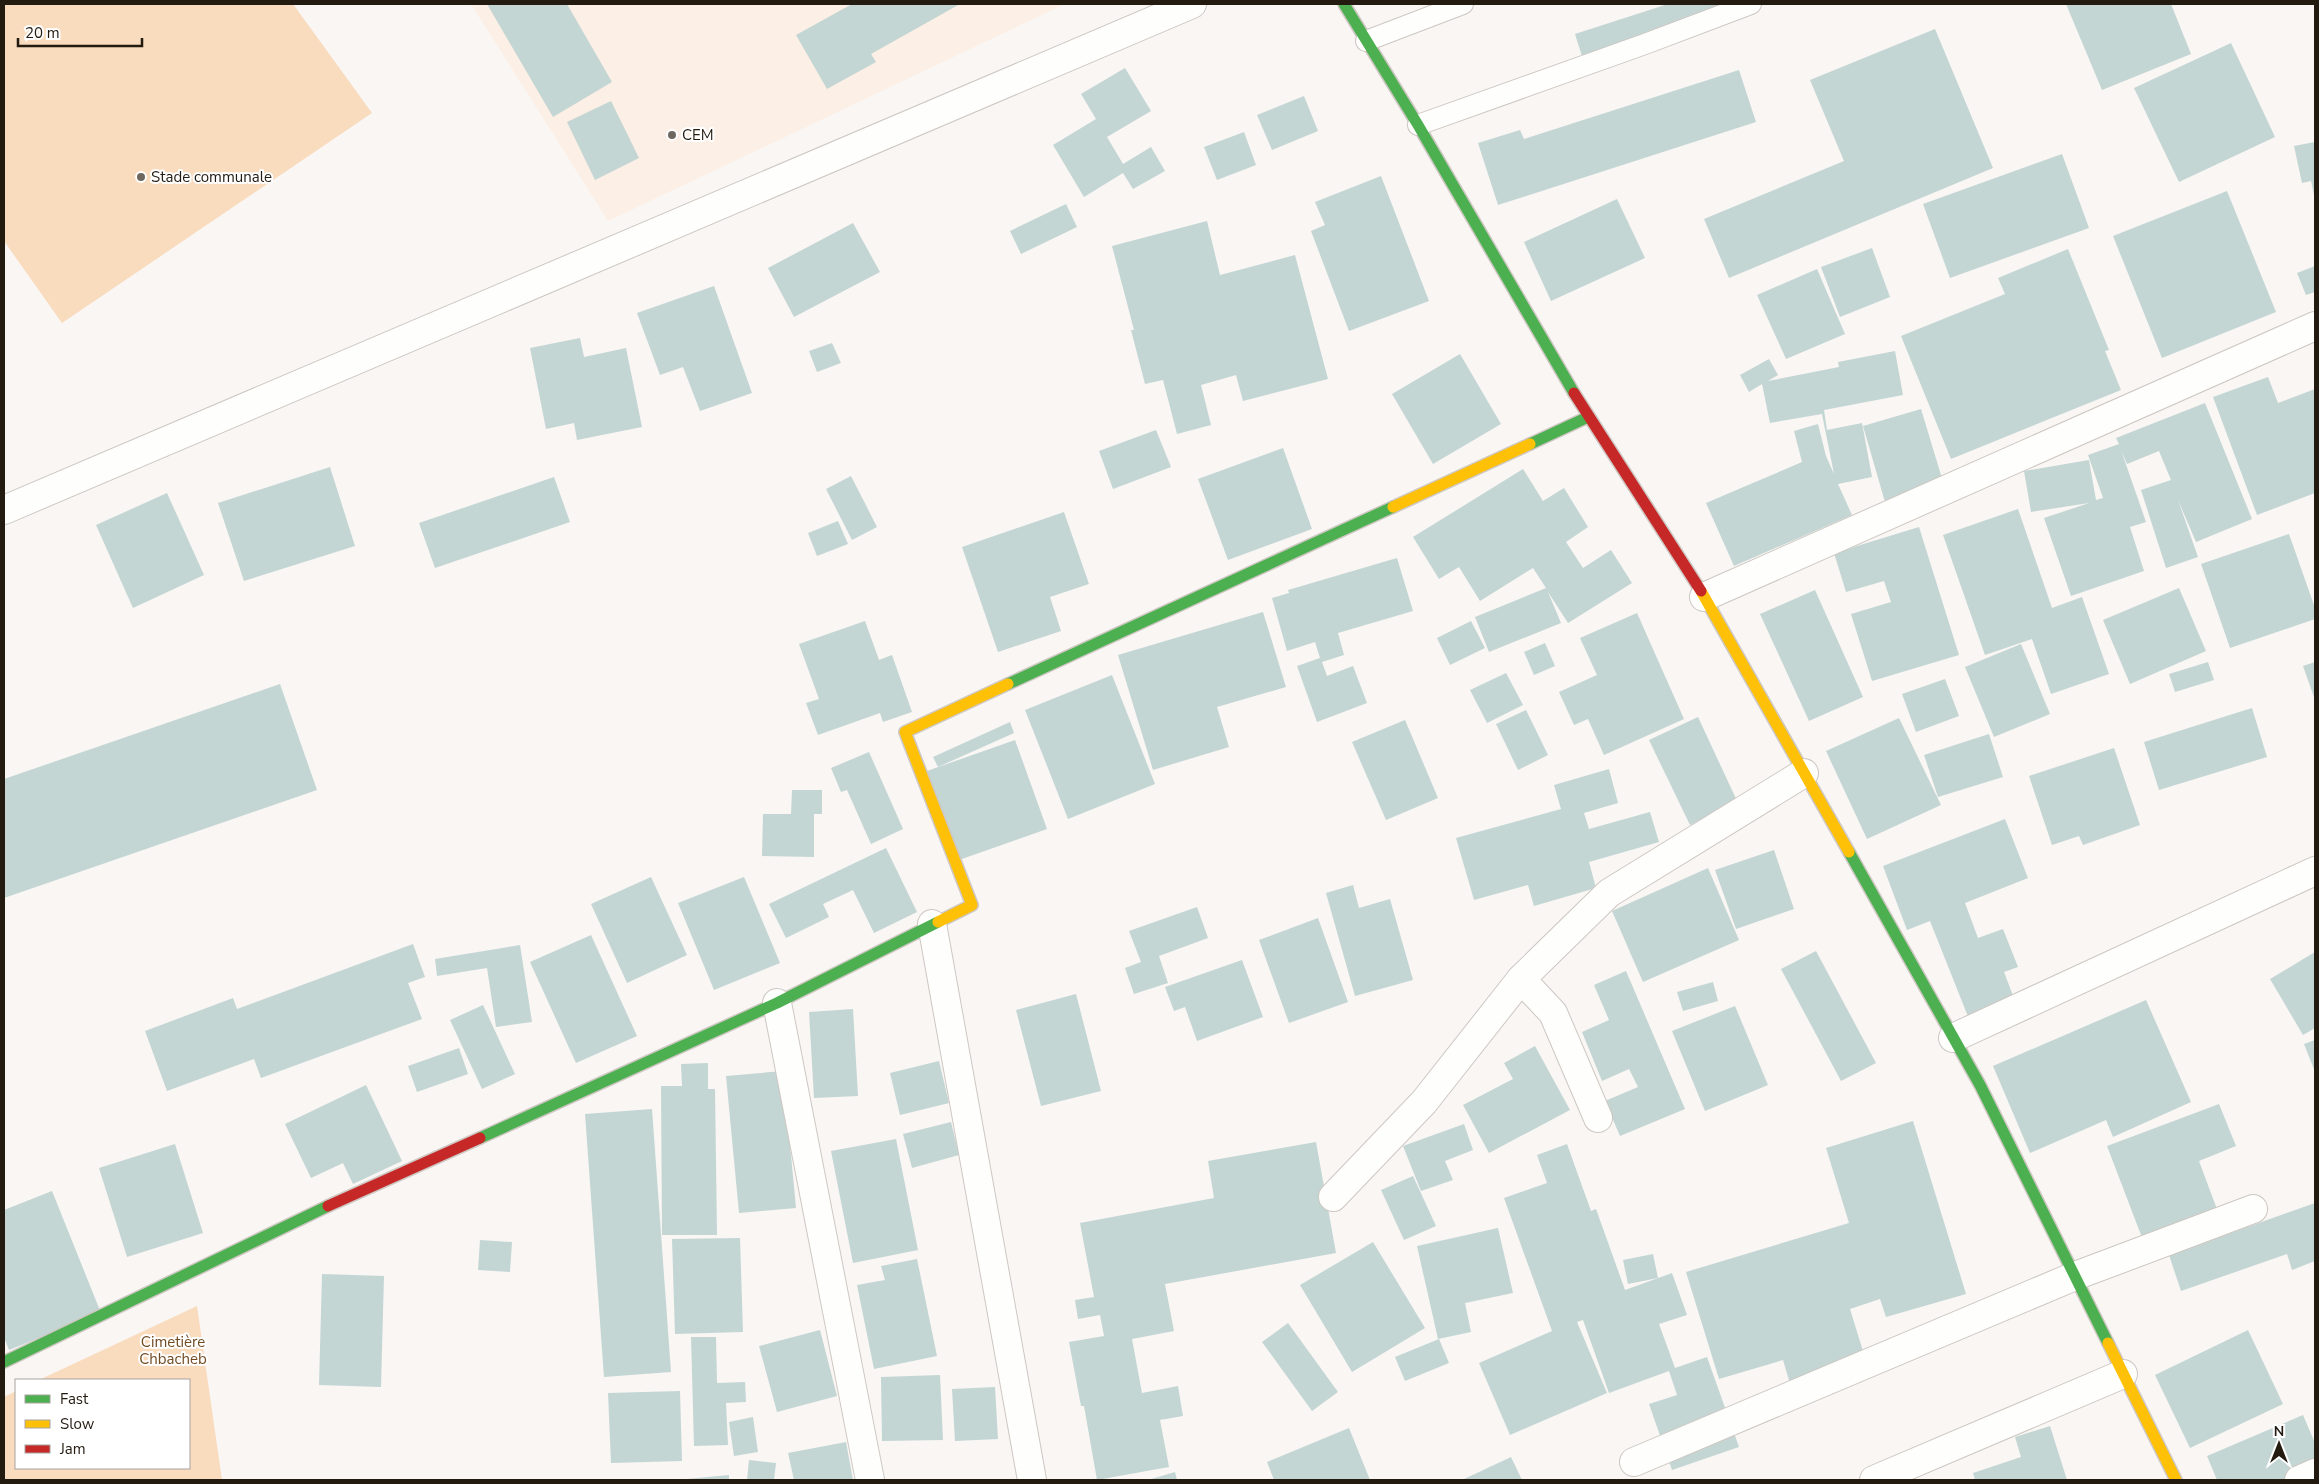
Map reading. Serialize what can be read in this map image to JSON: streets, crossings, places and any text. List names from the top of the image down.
{
  "parks": ["Cimetière Chbacheb"],
  "places": ["CEM", "Stade communale"],
  "legend": ["Fast", "Slow", "Jam"],
  "scale_bar": "20 m",
  "north": "top"
}
